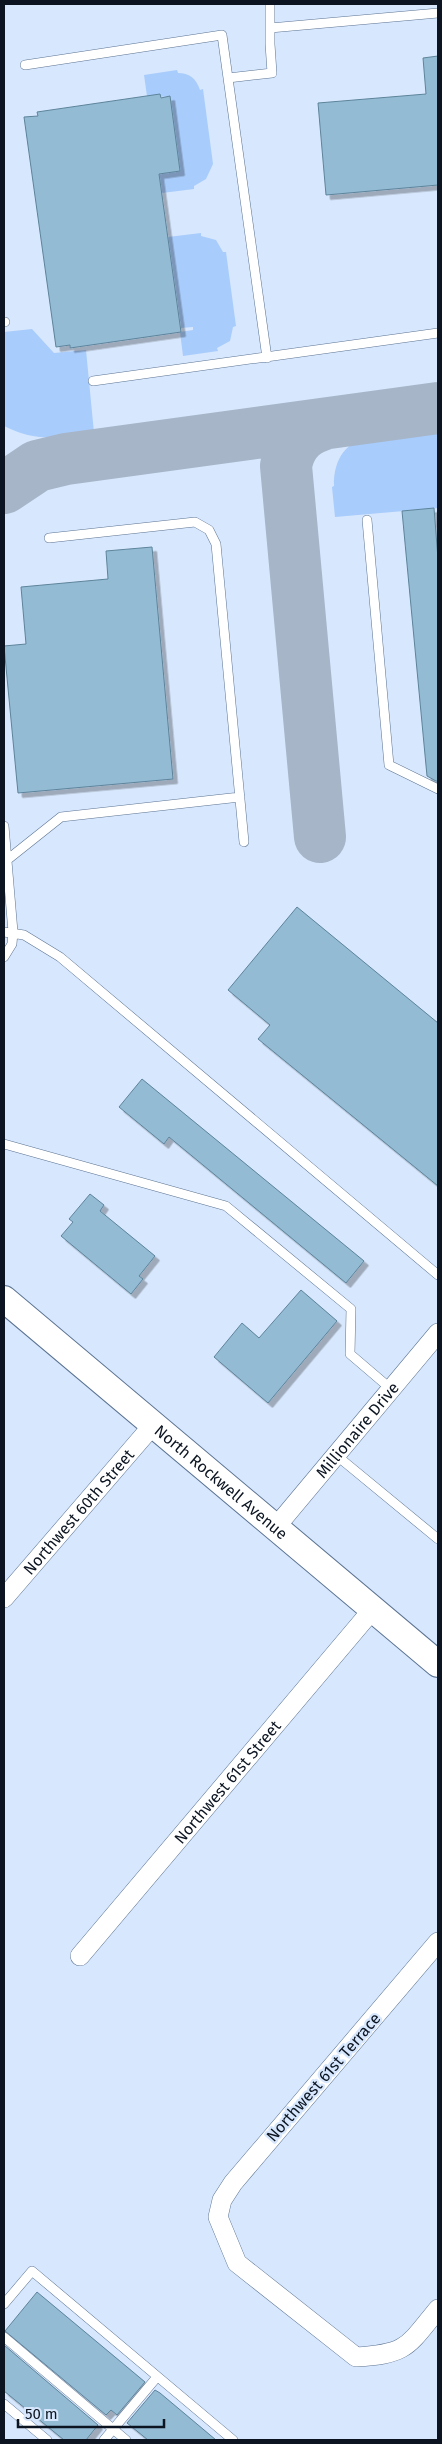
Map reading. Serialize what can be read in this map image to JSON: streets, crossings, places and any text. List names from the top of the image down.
{
  "streets": {
    "main road": ["North Rockwell Avenue"],
    "street": [
      "Millionaire Drive",
      "Northwest 60th Street",
      "Northwest 61st Street",
      "Northwest 61st Terrace"
    ]
  },
  "crossings": [
    ["Millionaire Drive", "North Rockwell Avenue"],
    ["North Rockwell Avenue", "Northwest 60th Street"],
    ["North Rockwell Avenue", "Northwest 61st Street"]
  ],
  "scale_bar": "50 m"
}
